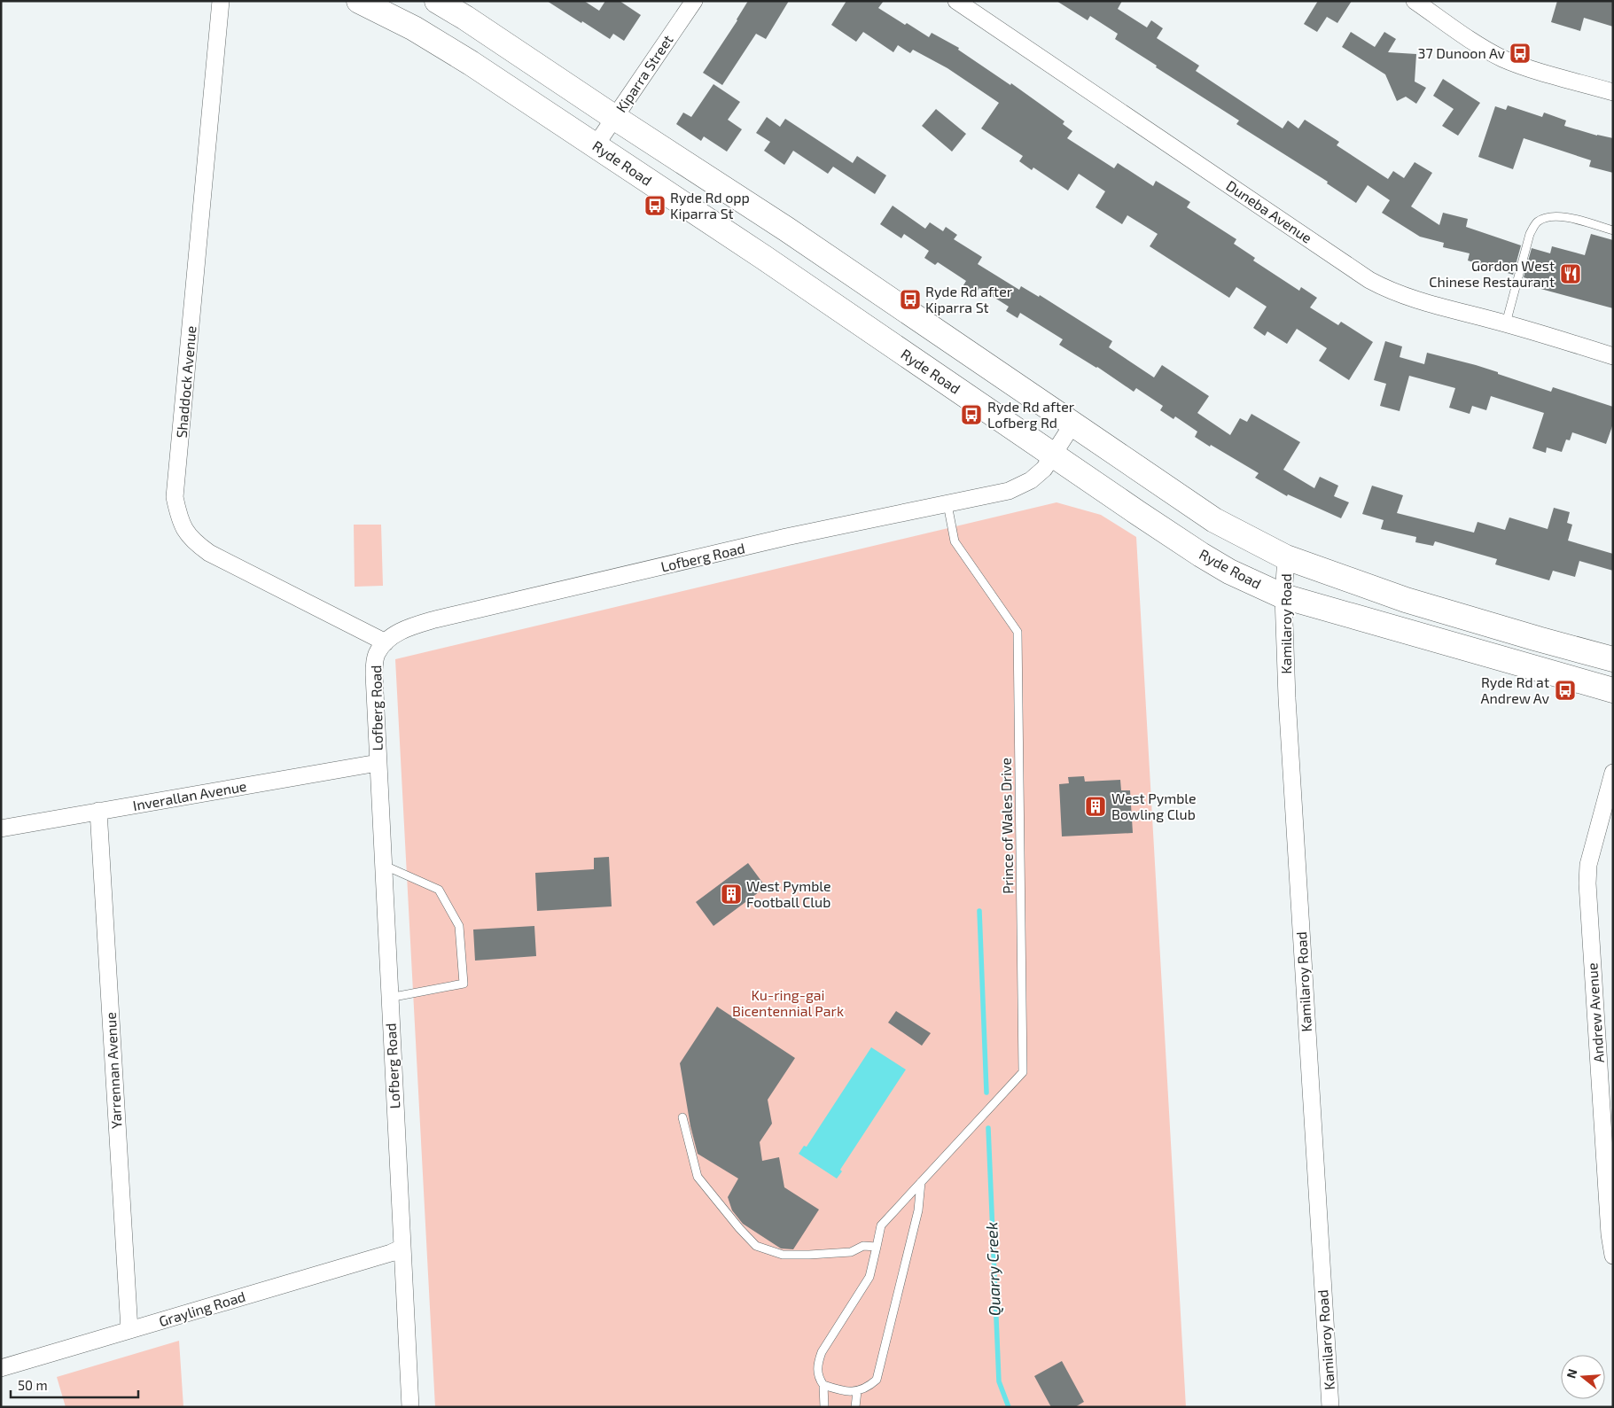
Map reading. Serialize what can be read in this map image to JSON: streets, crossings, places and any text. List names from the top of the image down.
{
  "streets": {
    "highway": ["Ryde Road"],
    "street": [
      "Kiparra Street",
      "Duneba Avenue",
      "Shaddock Avenue",
      "Lofberg Road",
      "Kamilaroy Road",
      "Inverallan Avenue",
      "Andrew Avenue",
      "Yarrennan Avenue",
      "Grayling Road"
    ],
    "lane": ["Prince of Wales Drive"]
  },
  "crossings": [
    ["Kiparra Street", "Ryde Road"],
    ["Ryde Road", "Lofberg Road"],
    ["Ryde Road", "Kamilaroy Road"],
    ["Shaddock Avenue", "Lofberg Road"],
    ["Lofberg Road", "Inverallan Avenue"],
    ["Lofberg Road", "Prince of Wales Drive"],
    ["Lofberg Road", "Grayling Road"],
    ["Inverallan Avenue", "Yarrennan Avenue"],
    ["Yarrennan Avenue", "Grayling Road"]
  ],
  "water": ["Quarry Creek"],
  "parks": ["Ku-ring-gai Bicentennial Park"],
  "places": {
    "bus stop": [
      "37 Dunoon Av",
      "Ryde Rd opp Kiparra St",
      "Ryde Rd after Kiparra St",
      "Ryde Rd after Lofberg Rd",
      "Ryde Rd at Andrew Av"
    ],
    "restaurant": ["Gordon West Chinese Restaurant"],
    "building": ["West Pymble Bowling Club", "West Pymble Football Club"]
  },
  "scale_bar": "50 m",
  "north": "left"
}
